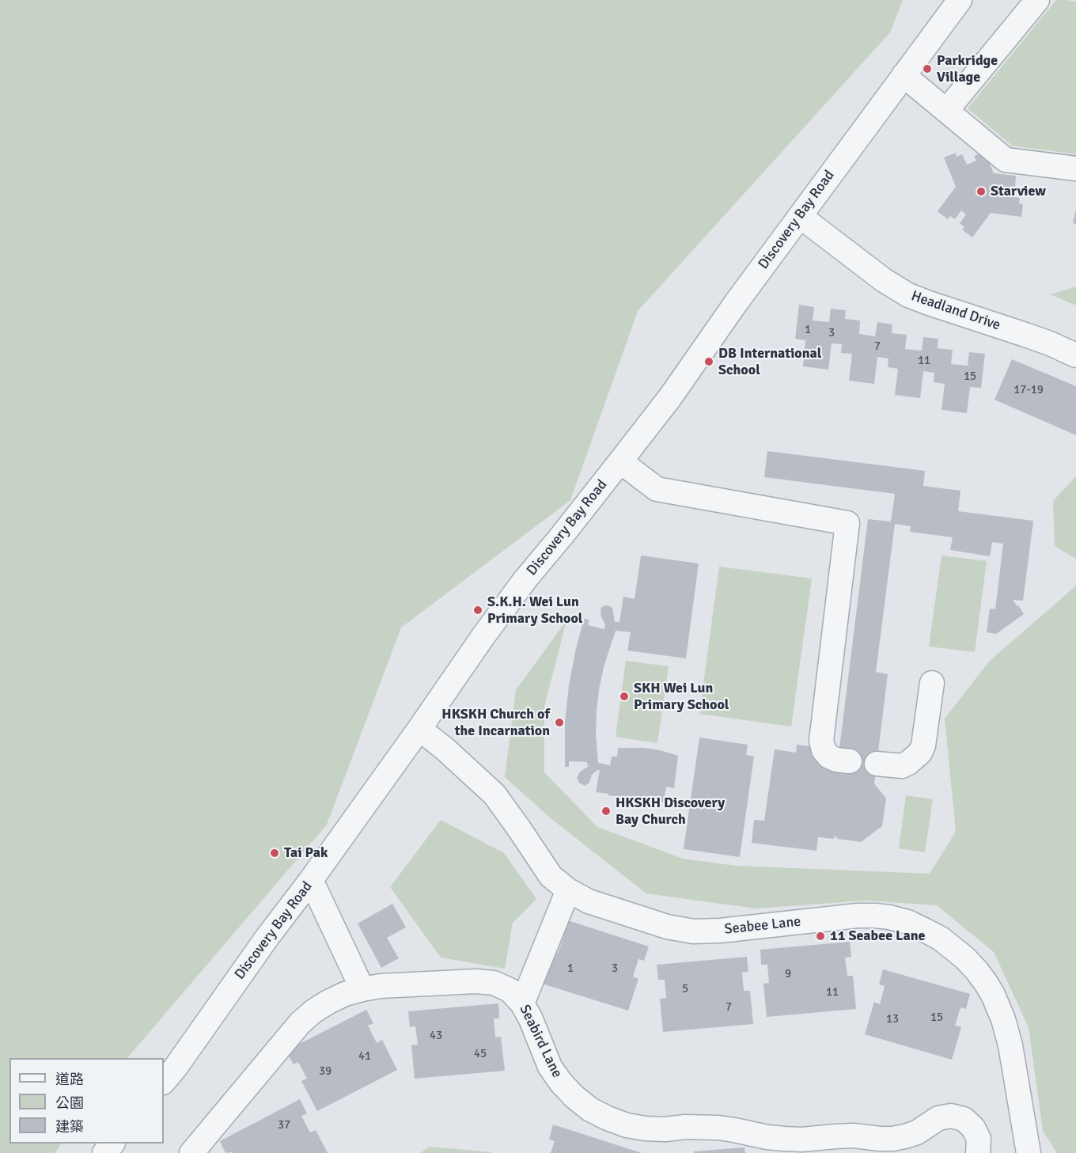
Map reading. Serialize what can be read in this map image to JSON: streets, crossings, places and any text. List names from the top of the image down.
{
  "streets": {
    "street": [
      "Discovery Bay Road",
      "Headland Drive",
      "Seabee Lane",
      "Seabird Lane"
    ]
  },
  "crossings": [
    ["Discovery Bay Road", "Headland Drive"],
    ["Discovery Bay Road", "Seabee Lane"]
  ],
  "places": [
    "Parkridge Village",
    "Starview",
    "DB International School",
    "S.K.H. Wei Lun Primary School",
    "SKH Wei Lun Primary School",
    "HKSKH Church of the Incarnation",
    "HKSKH Discovery Bay Church",
    "Tai Pak",
    "11 Seabee Lane"
  ],
  "house_numbers": [
    "1",
    "3",
    "7",
    "11",
    "15",
    "17-19",
    "1",
    "3",
    "9",
    "5",
    "11",
    "7",
    "15",
    "13",
    "43",
    "45",
    "41",
    "39",
    "37"
  ],
  "legend": ["道路", "公園", "建築"]
}
